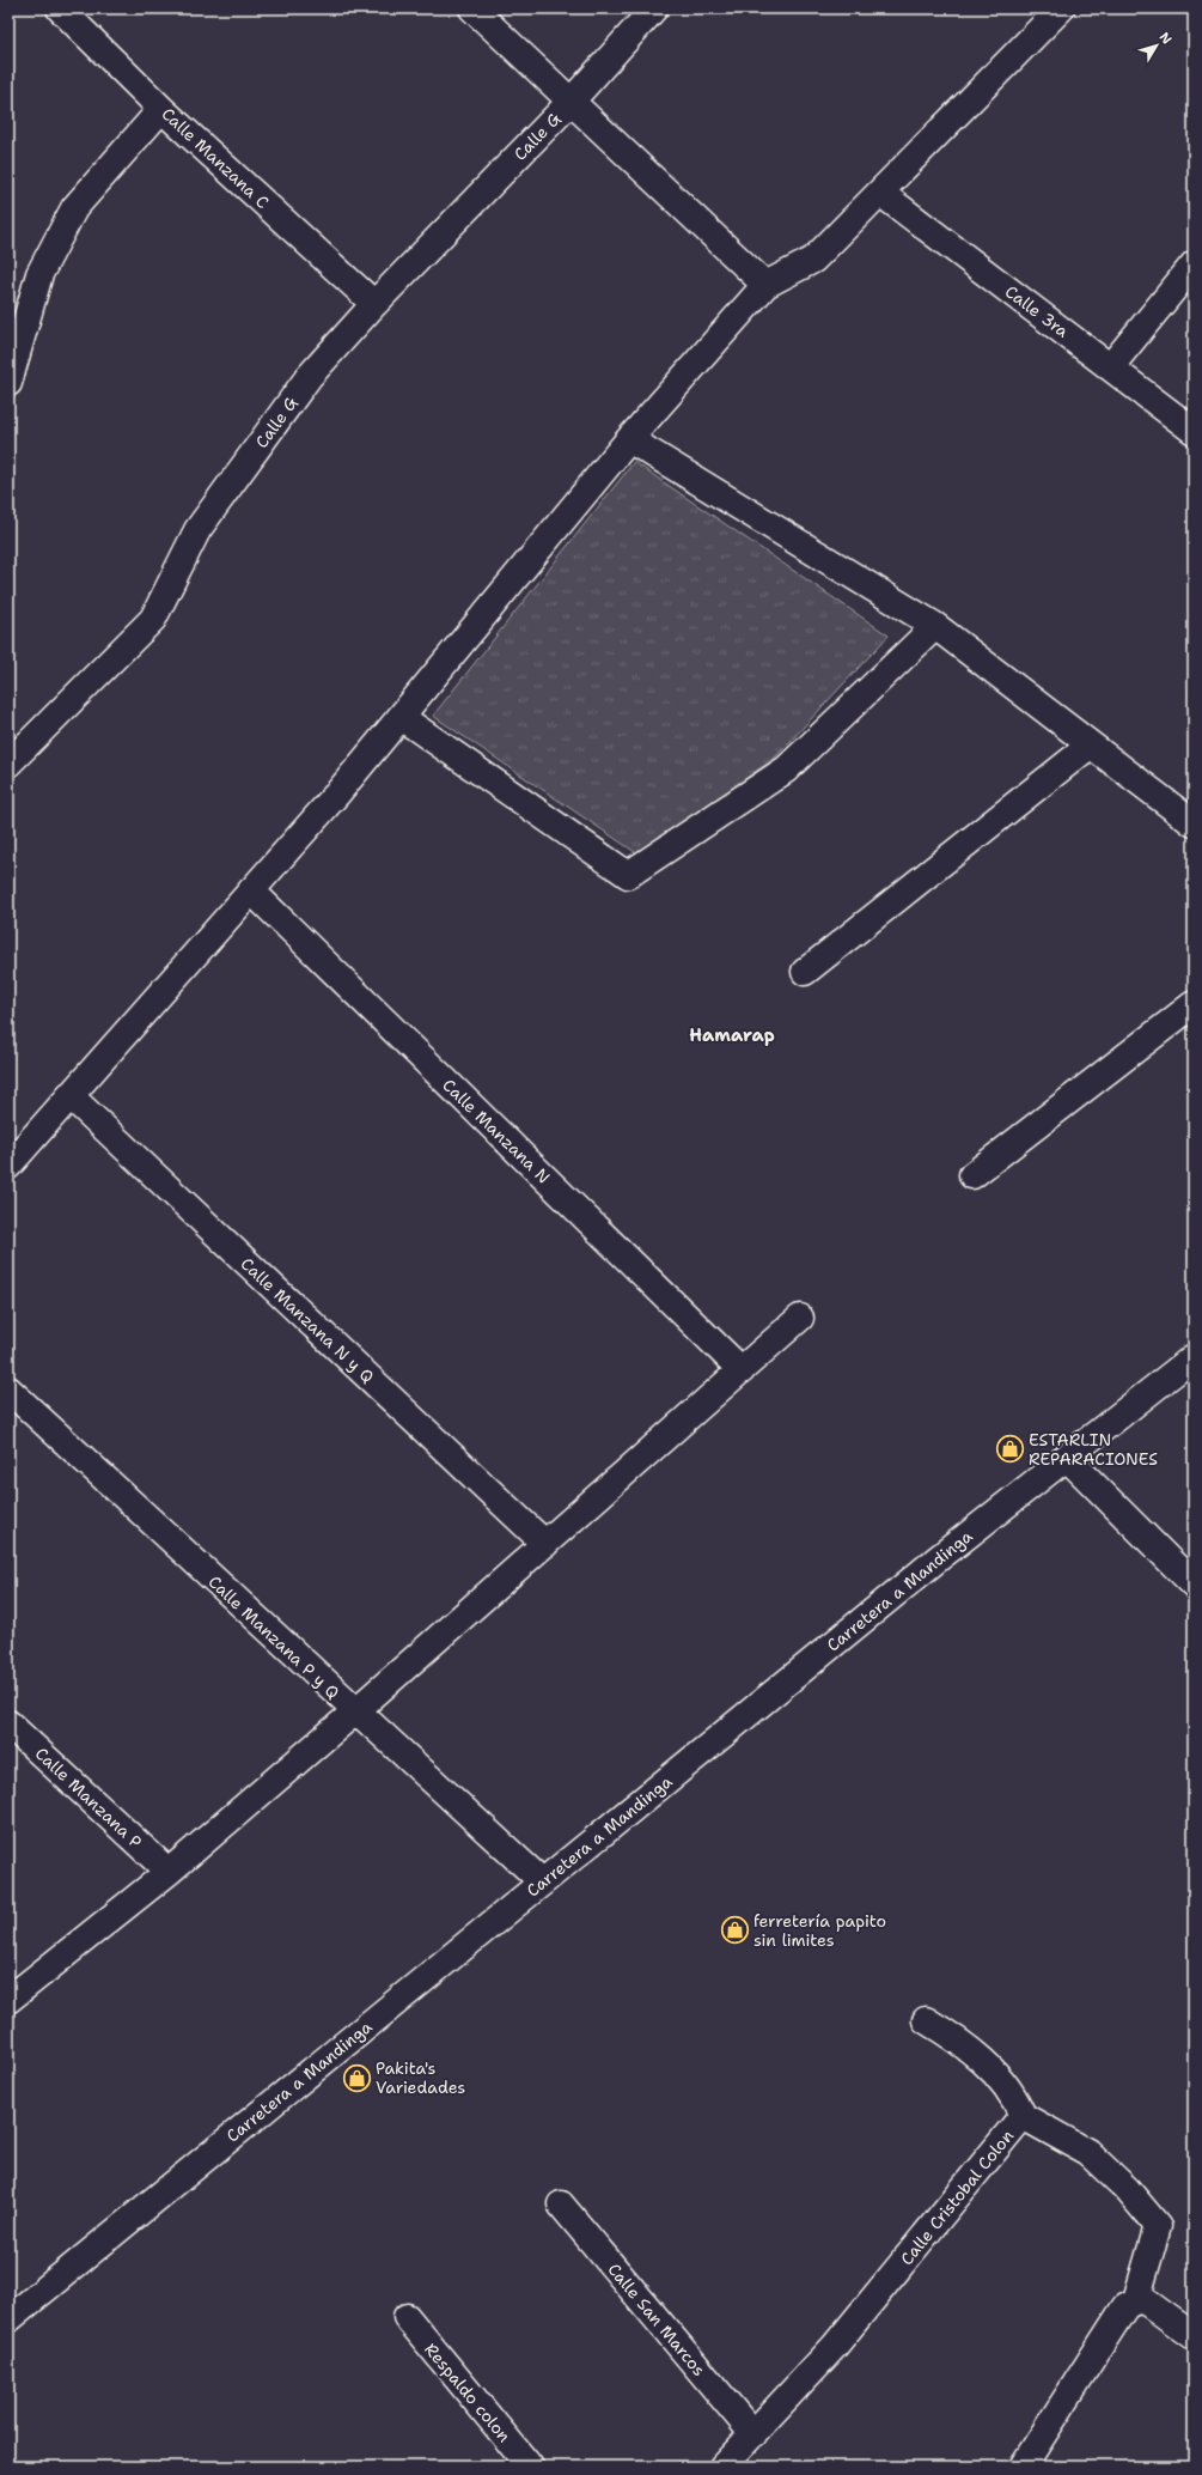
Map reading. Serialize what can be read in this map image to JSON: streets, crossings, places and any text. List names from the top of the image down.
{
  "streets": {
    "street": [
      "Calle G",
      "Calle Manzana C",
      "Calle 3ra",
      "Calle Manzana N",
      "Calle Manzana N y Q",
      "Carretera a Mandinga",
      "Calle Manzana P y Q",
      "Calle Manzana P",
      "Calle Cristobal Colon",
      "Calle San Marcos",
      "Respaldo colon"
    ]
  },
  "crossings": [
    ["Calle G", "Calle Manzana C"],
    ["Carretera a Mandinga", "Calle Manzana P y Q"],
    ["Calle Cristobal Colon", "Calle San Marcos"]
  ],
  "districts": ["Hamarap"],
  "places": {
    "shop": ["ESTARLIN REPARACIONES", "ferretería papito sin limites", "Pakita's Variedades"]
  },
  "north": "top right"
}
